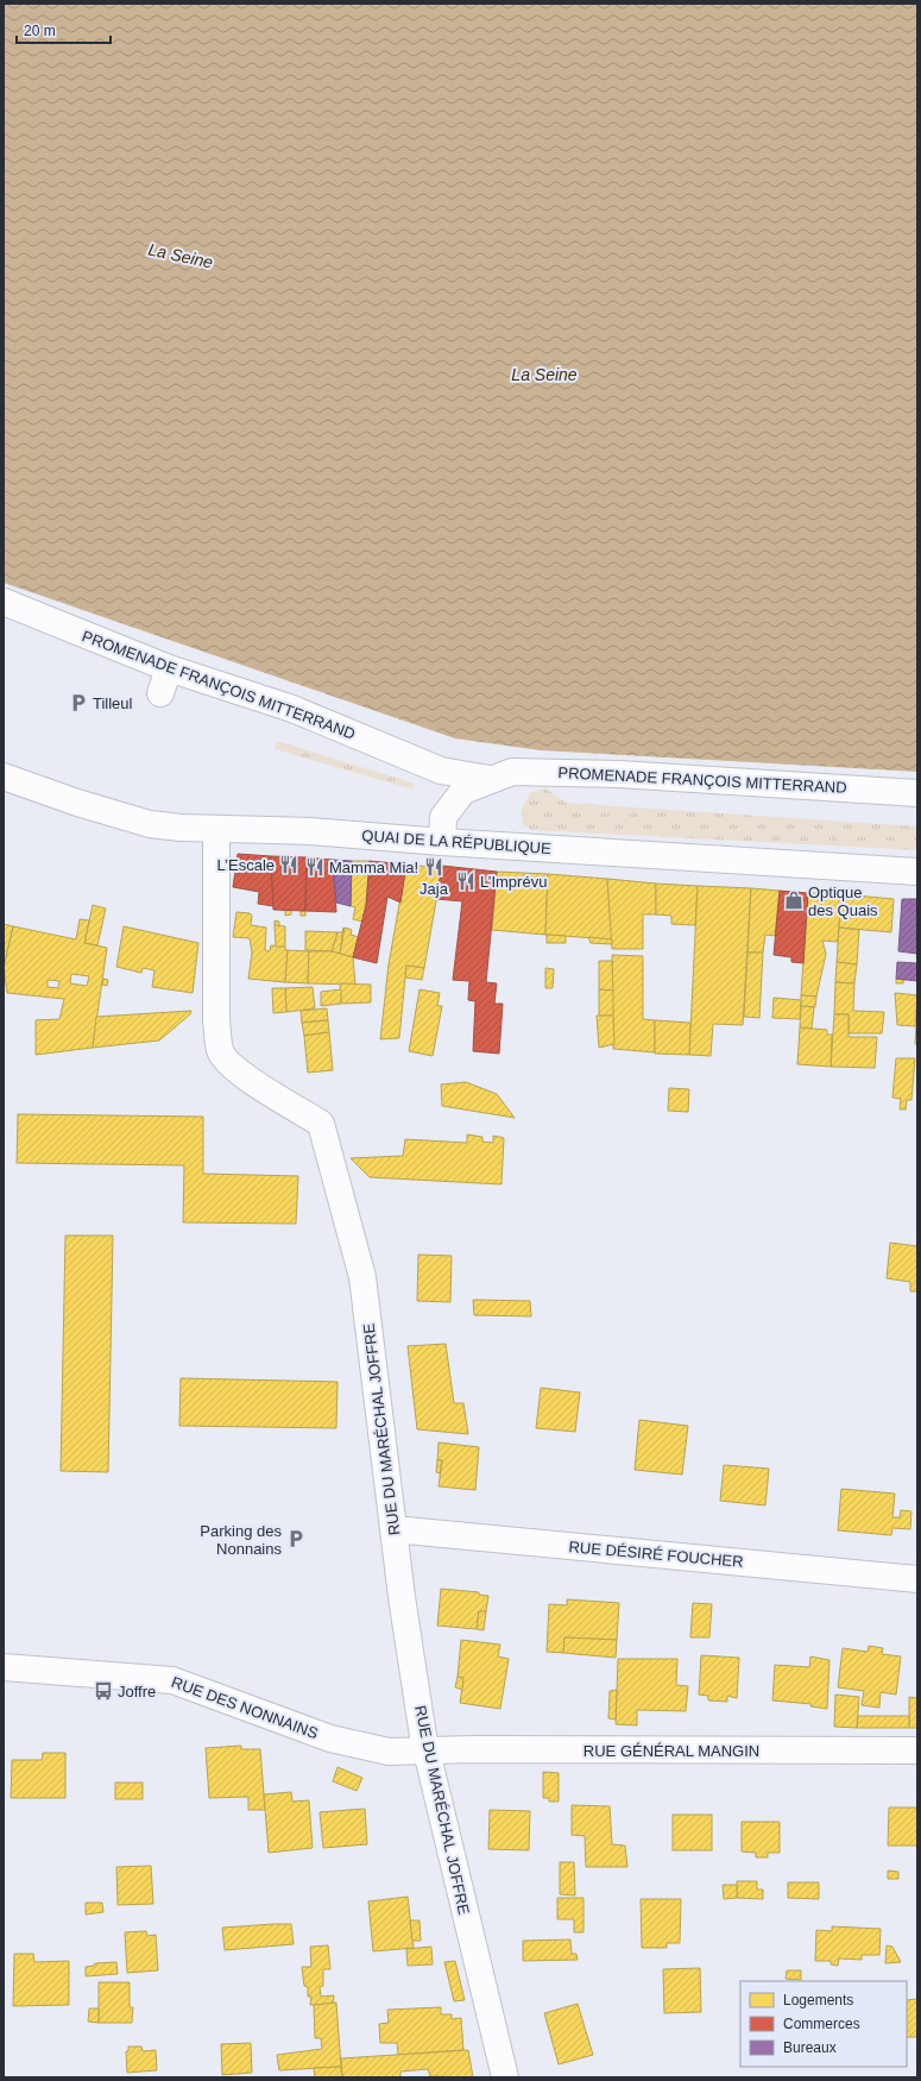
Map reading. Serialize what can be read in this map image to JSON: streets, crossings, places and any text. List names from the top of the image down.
{
  "streets": {
    "street": [
      "PROMENADE FRANÇOIS MITTERRAND",
      "QUAI DE LA RÉPUBLIQUE",
      "RUE DU MARÉCHAL JOFFRE",
      "RUE DÉSIRÉ FOUCHER",
      "RUE DES NONNAINS",
      "RUE GÉNÉRAL MANGIN"
    ]
  },
  "crossings": [
    ["PROMENADE FRANÇOIS MITTERRAND", "QUAI DE LA RÉPUBLIQUE"],
    ["QUAI DE LA RÉPUBLIQUE", "RUE DU MARÉCHAL JOFFRE"],
    ["RUE DU MARÉCHAL JOFFRE", "RUE DÉSIRÉ FOUCHER"],
    ["RUE DU MARÉCHAL JOFFRE", "RUE DES NONNAINS"],
    ["RUE DU MARÉCHAL JOFFRE", "RUE GÉNÉRAL MANGIN"],
    ["RUE DES NONNAINS", "RUE GÉNÉRAL MANGIN"]
  ],
  "water": ["La Seine"],
  "places": {
    "parking": ["Tilleul", "Parking des Nonnains"],
    "restaurant": [
      "L’Escale",
      "Mamma Mia!",
      "Jaja",
      "L’Imprévu"
    ],
    "shop": ["Optique des Quais"],
    "bus stop": ["Joffre"]
  },
  "legend": ["Logements", "Commerces", "Bureaux"],
  "scale_bar": "20 m"
}
